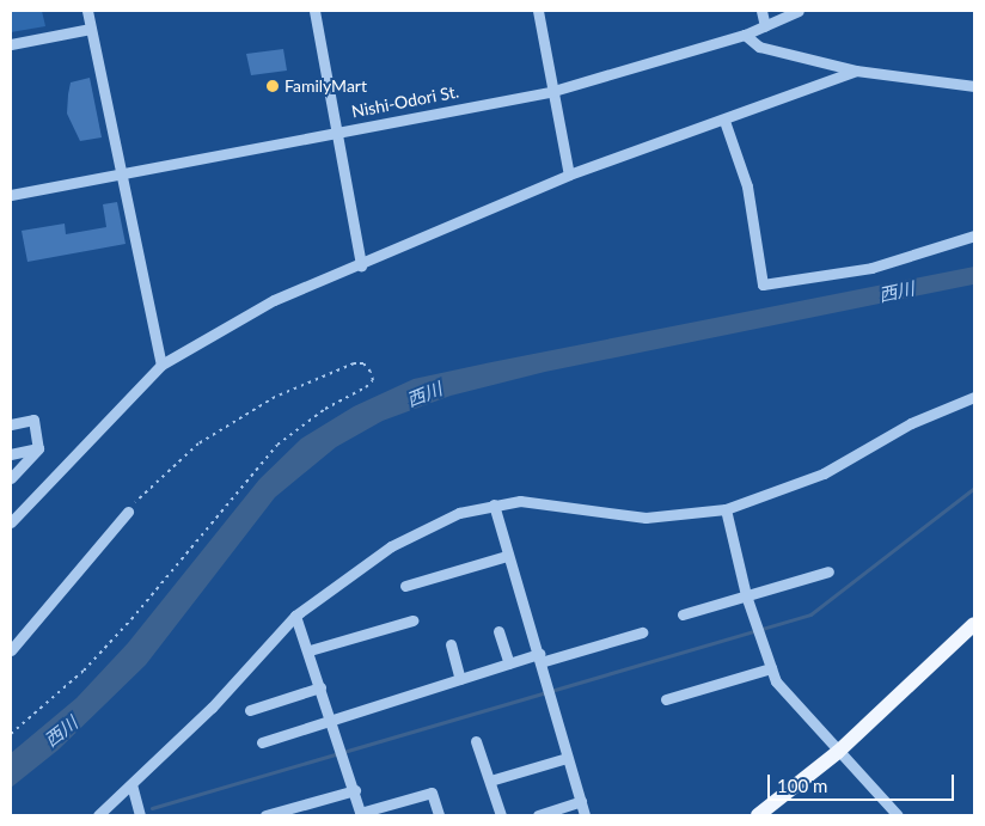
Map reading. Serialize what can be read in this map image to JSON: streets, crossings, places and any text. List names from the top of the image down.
{
  "streets": {
    "street": ["Nishi-Odori St."]
  },
  "water": ["西川"],
  "places": ["FamilyMart"],
  "scale_bar": "100 m"
}
